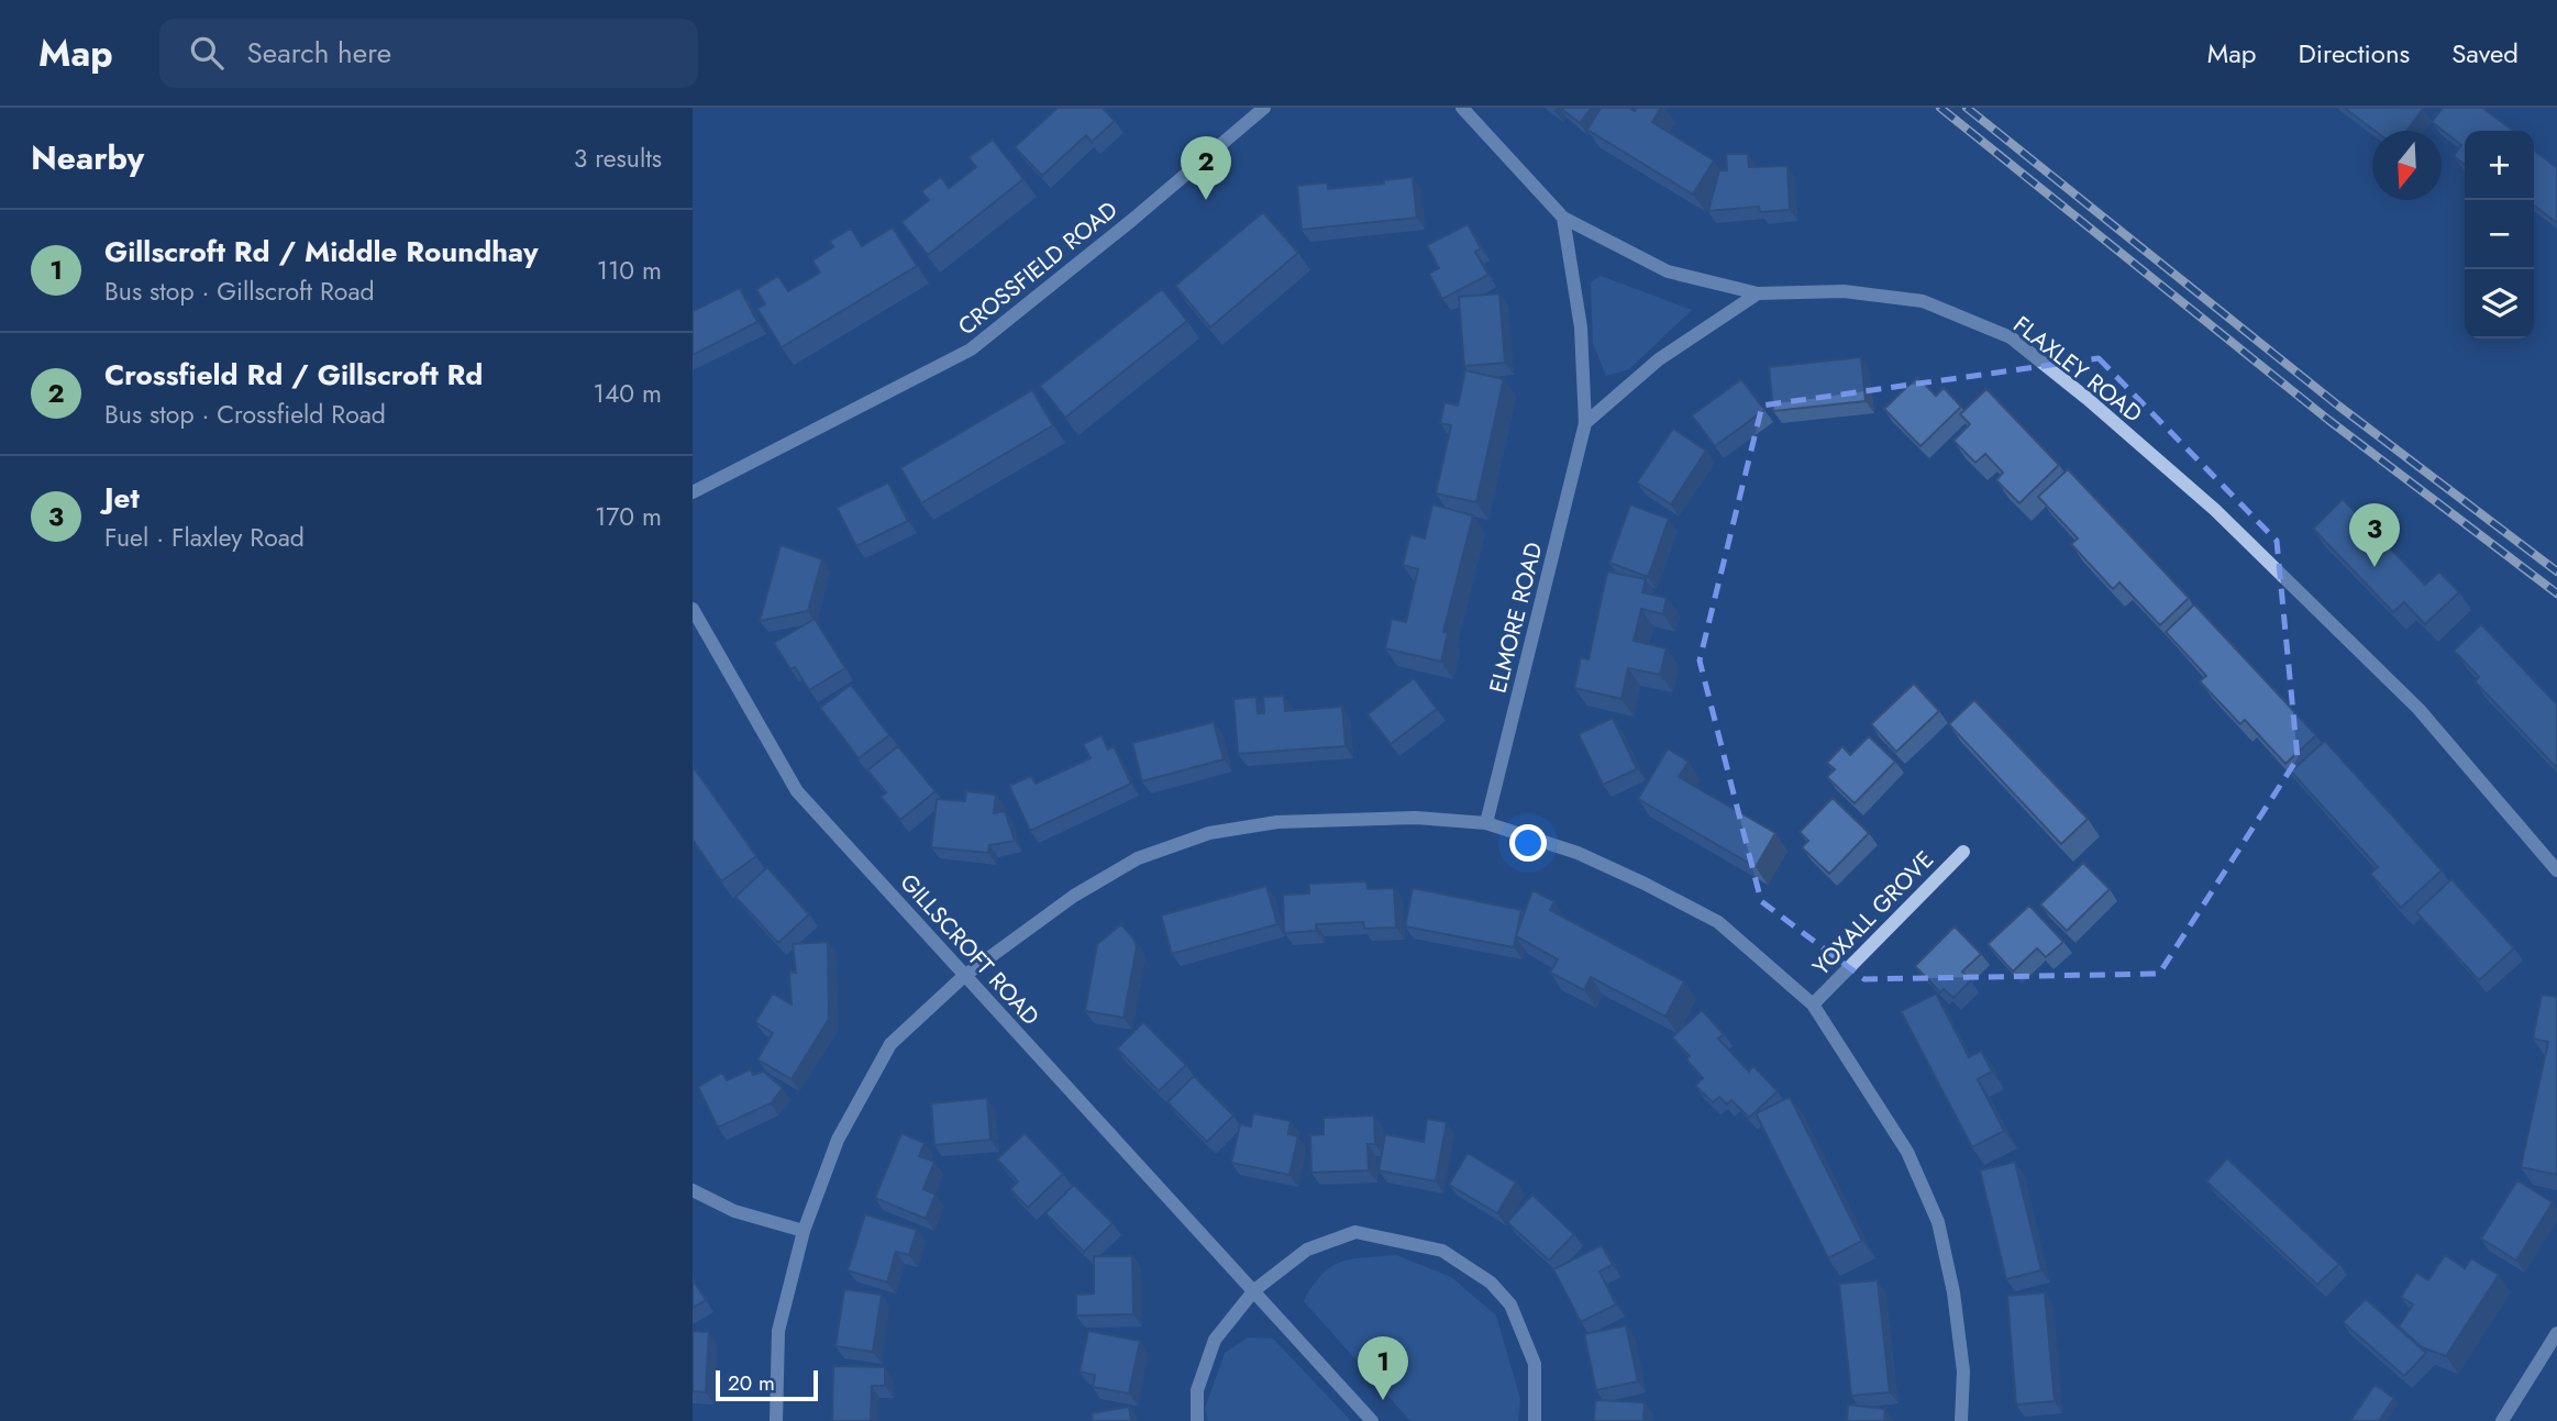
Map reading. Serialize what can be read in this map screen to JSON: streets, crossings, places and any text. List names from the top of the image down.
{
  "streets": {
    "street": [
      "CROSSFIELD ROAD",
      "FLAXLEY ROAD",
      "ELMORE ROAD",
      "YOXALL GROVE",
      "GILLSCROFT ROAD"
    ]
  },
  "crossings": [
    ["FLAXLEY ROAD", "ELMORE ROAD"]
  ],
  "scale_bar": "20 m",
  "north": "bottom",
  "page": {
    "header": "Map",
    "search": "Search here",
    "nav": ["Map", "Directions", "Saved"],
    "heading": ["Nearby", "3 results"],
    "map_buttons": ["+", "−"],
    "pins": ["2", "3", "1"],
    "list": [
      {
        "mark": "1",
        "name": "Gillscroft Rd / Middle Roundhay",
        "note": "Bus stop · Gillscroft Road",
        "value": "110 m"
      },
      {
        "mark": "2",
        "name": "Crossfield Rd / Gillscroft Rd",
        "note": "Bus stop · Crossfield Road",
        "value": "140 m"
      },
      {
        "mark": "3",
        "name": "Jet",
        "note": "Fuel · Flaxley Road",
        "value": "170 m"
      }
    ],
    "scale": "20 m"
  }
}
